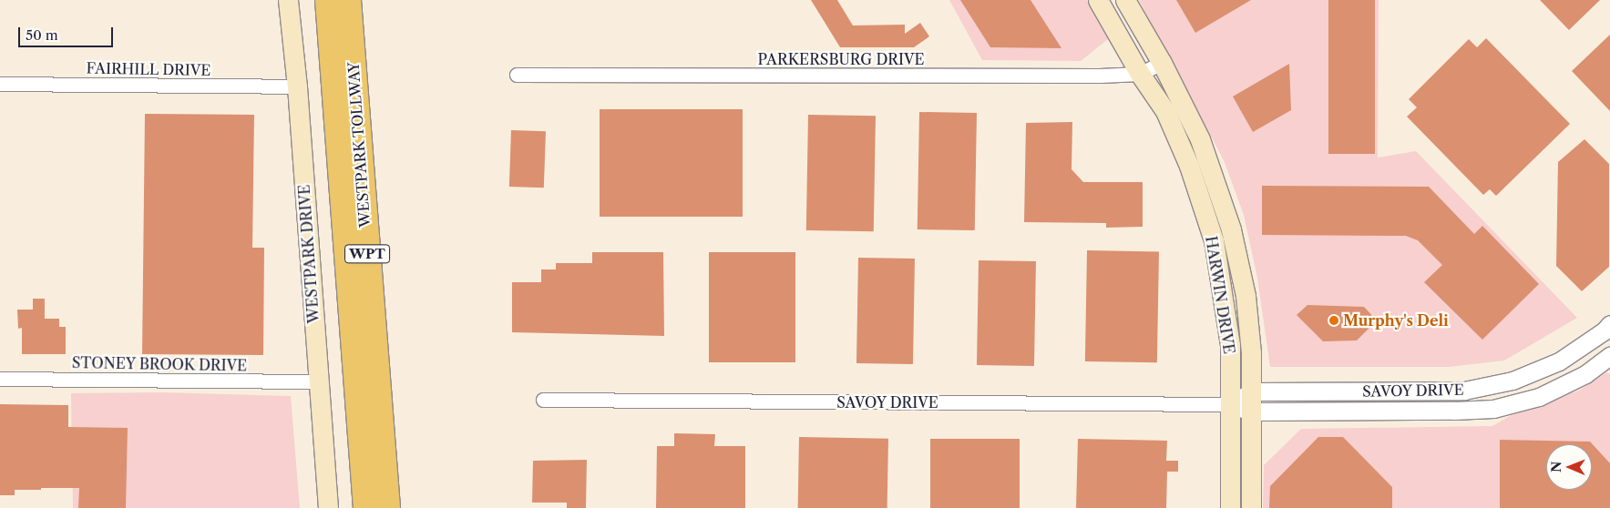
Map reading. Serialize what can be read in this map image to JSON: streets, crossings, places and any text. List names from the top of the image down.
{
  "streets": {
    "highway": ["WESTPARK TOLLWAY", "WPT"],
    "main road": ["WESTPARK DRIVE", "HARWIN DRIVE"],
    "street": [
      "PARKERSBURG DRIVE",
      "FAIRHILL DRIVE",
      "STONEY BROOK DRIVE",
      "SAVOY DRIVE"
    ]
  },
  "crossings": [
    ["PARKERSBURG DRIVE", "HARWIN DRIVE"],
    ["FAIRHILL DRIVE", "WESTPARK DRIVE"],
    ["WESTPARK DRIVE", "STONEY BROOK DRIVE"],
    ["HARWIN DRIVE", "SAVOY DRIVE"]
  ],
  "places": ["Murphy's Deli"],
  "scale_bar": "50 m",
  "north": "left"
}
